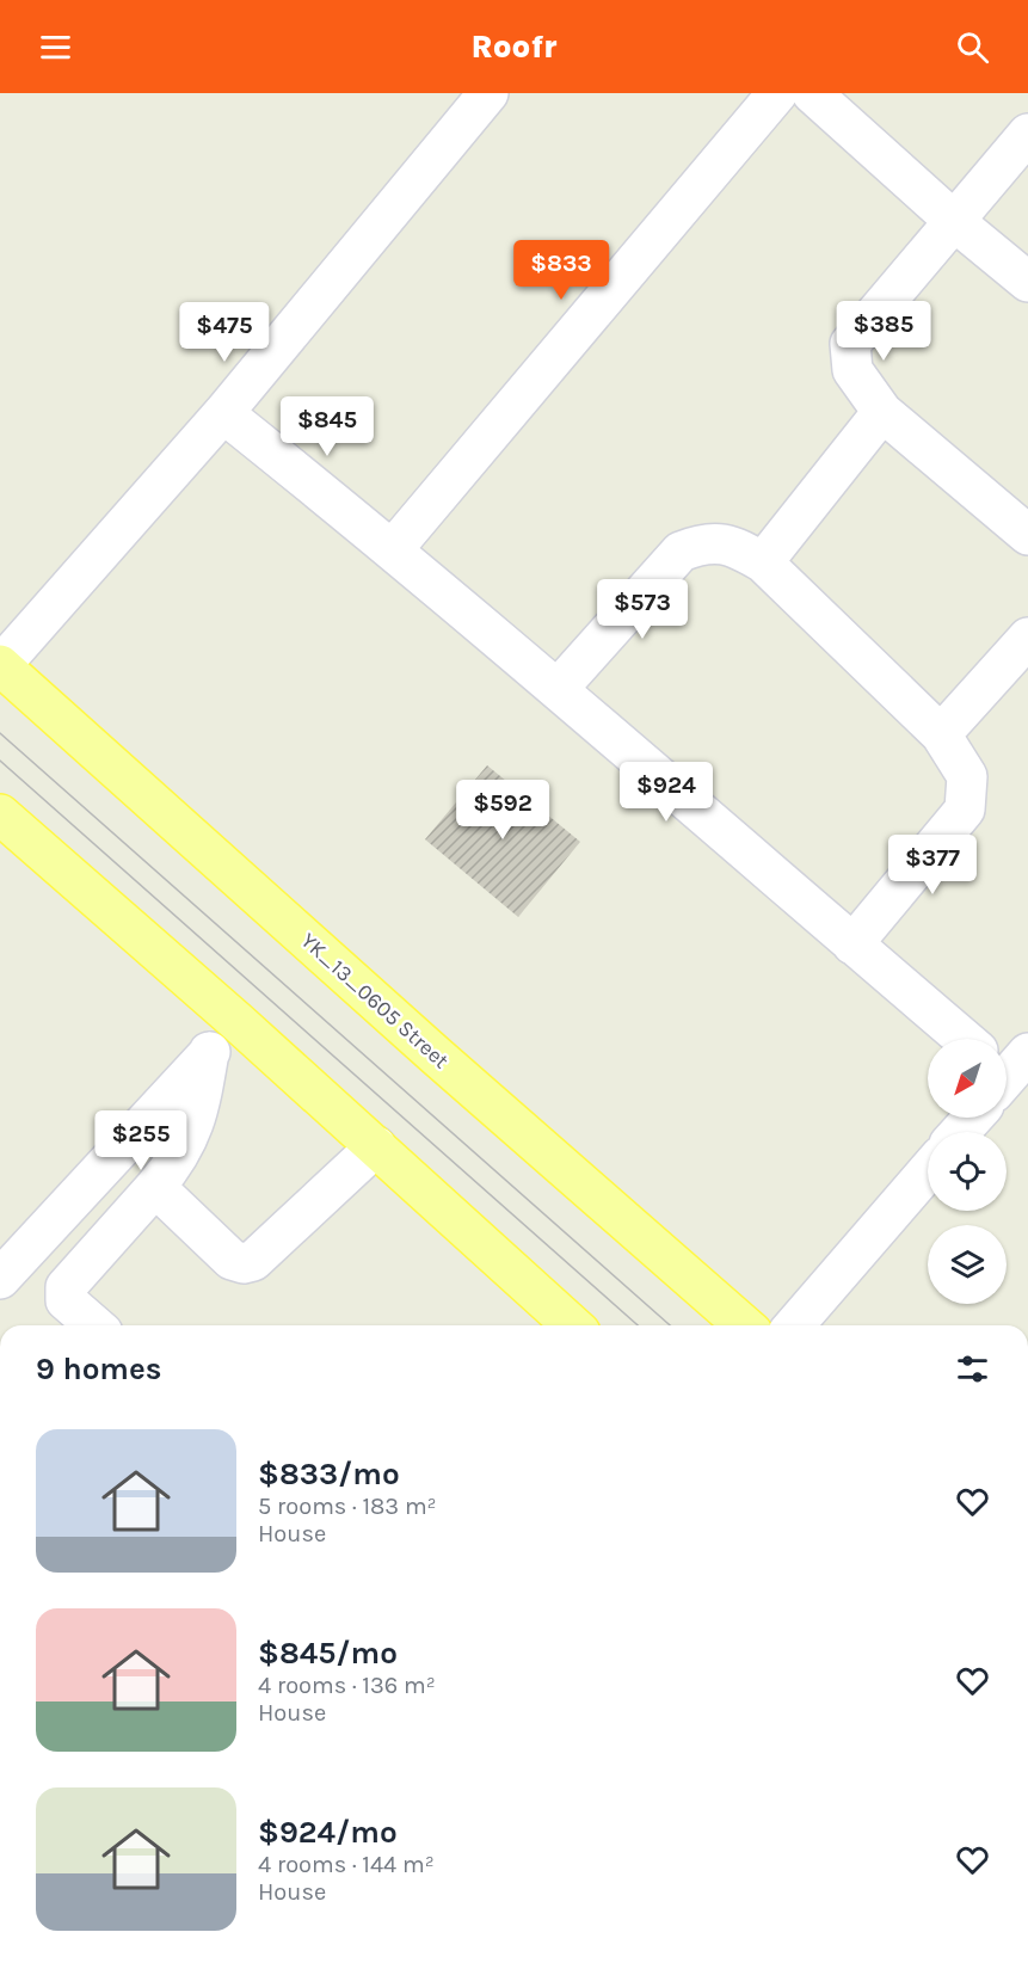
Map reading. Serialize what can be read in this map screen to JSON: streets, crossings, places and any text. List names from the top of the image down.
{
  "streets": {
    "main road": ["YK_13_0605 Street"]
  },
  "north": "bottom left",
  "page": {
    "header": "Roofr",
    "price": [
      "$833",
      "$385",
      "$475",
      "$845",
      "$573",
      "$924",
      "$592",
      "$377",
      "$255"
    ],
    "heading": "9 homes",
    "list": [
      {
        "name": "$833/mo",
        "note": "5 rooms · 183 m² · House"
      },
      {
        "name": "$845/mo",
        "note": "4 rooms · 136 m² · House"
      },
      {
        "name": "$924/mo",
        "note": "4 rooms · 144 m² · House"
      }
    ]
  }
}
